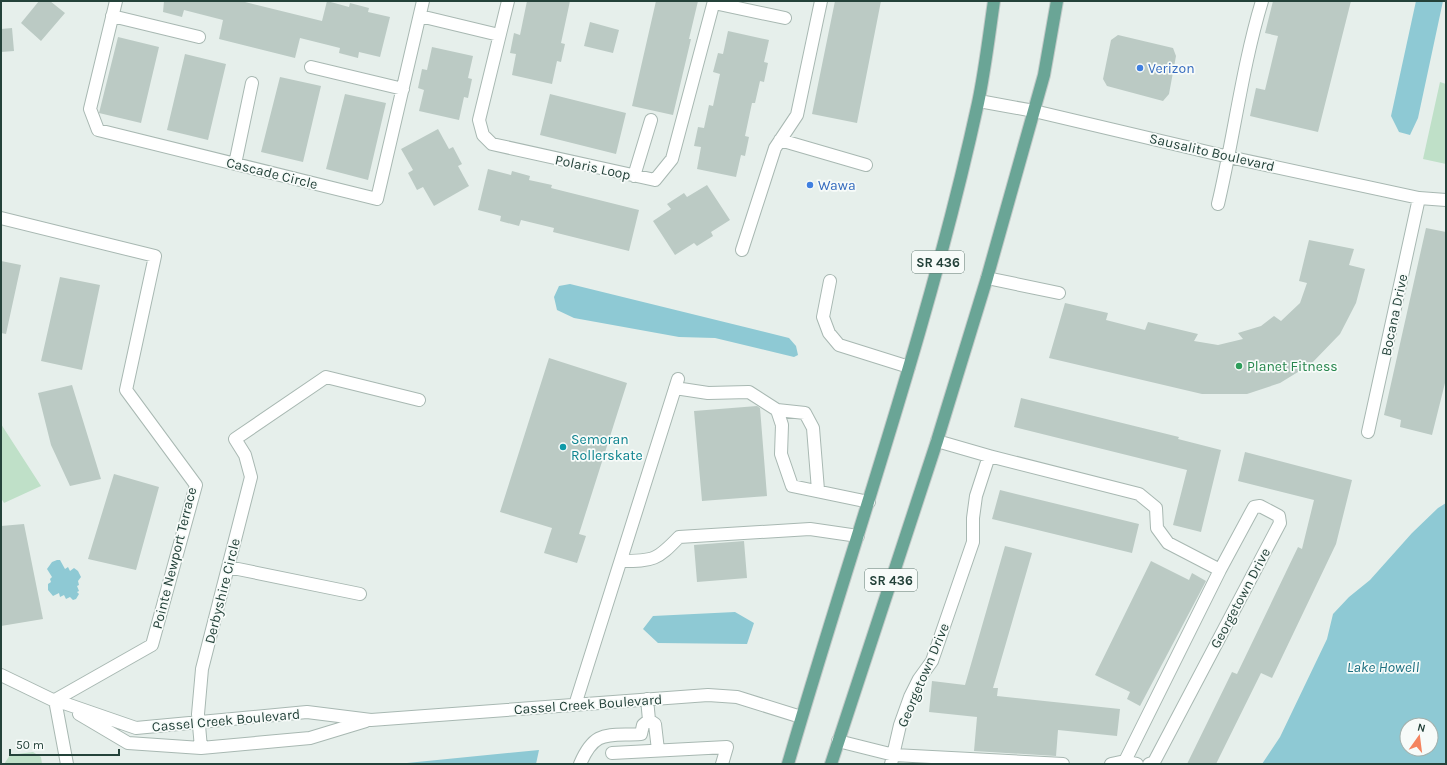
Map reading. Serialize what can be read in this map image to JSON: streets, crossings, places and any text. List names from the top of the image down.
{
  "streets": {
    "main road": ["SR 436"],
    "street": [
      "Sausalito Boulevard",
      "Polaris Loop",
      "Cascade Circle",
      "Bocana Drive",
      "Pointe Newport Terrace",
      "Derbyshire Circle",
      "Georgetown Drive",
      "Cassel Creek Boulevard"
    ]
  },
  "crossings": [
    ["Sausalito Boulevard", "SR 436"],
    ["Sausalito Boulevard", "Bocana Drive"],
    ["SR 436", "Cassel Creek Boulevard"],
    ["Pointe Newport Terrace", "Cassel Creek Boulevard"],
    ["Derbyshire Circle", "Cassel Creek Boulevard"]
  ],
  "water": ["Lake Howell"],
  "places": [
    "Verizon",
    "Wawa",
    "Planet Fitness",
    "Semoran Rollerskate"
  ],
  "scale_bar": "50 m",
  "north": "top"
}
